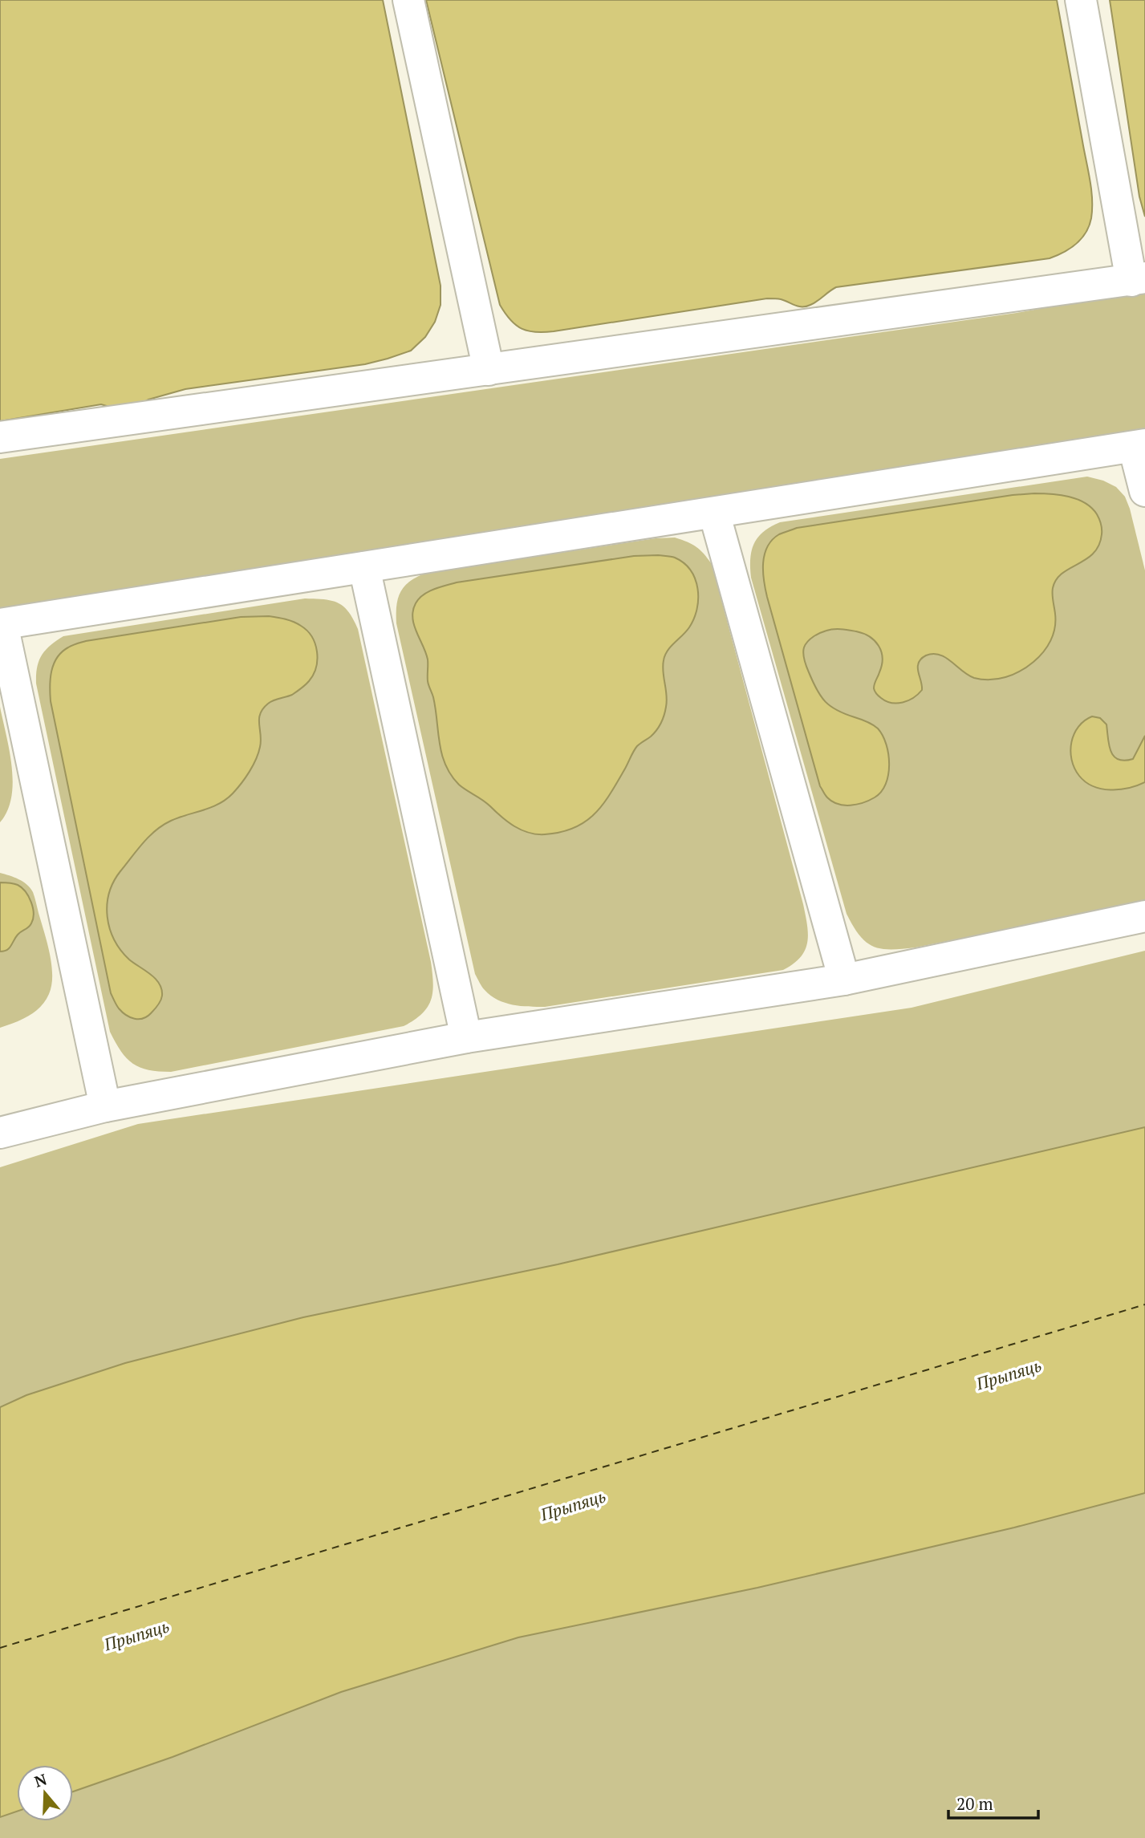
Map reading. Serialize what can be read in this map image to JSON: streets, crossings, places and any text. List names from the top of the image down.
{
  "water": ["Прыпяць"],
  "scale_bar": "20 m",
  "north": "top"
}
